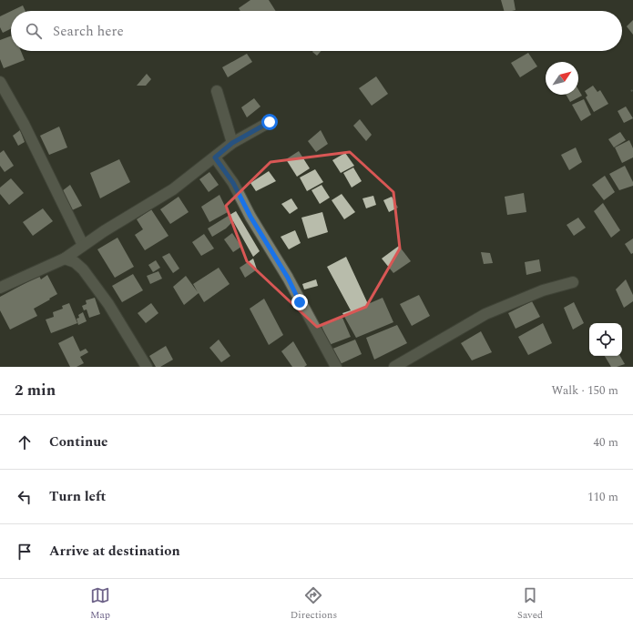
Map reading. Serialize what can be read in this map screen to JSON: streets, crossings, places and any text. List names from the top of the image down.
{
  "north": "top right",
  "page": {
    "search": "Search here",
    "heading": ["2 min", "Walk · 150 m"],
    "list": [
      ["Continue", "40 m"],
      ["Turn left", "110 m"],
      "Arrive at destination"
    ],
    "nav": ["Map", "Directions", "Saved"]
  }
}
